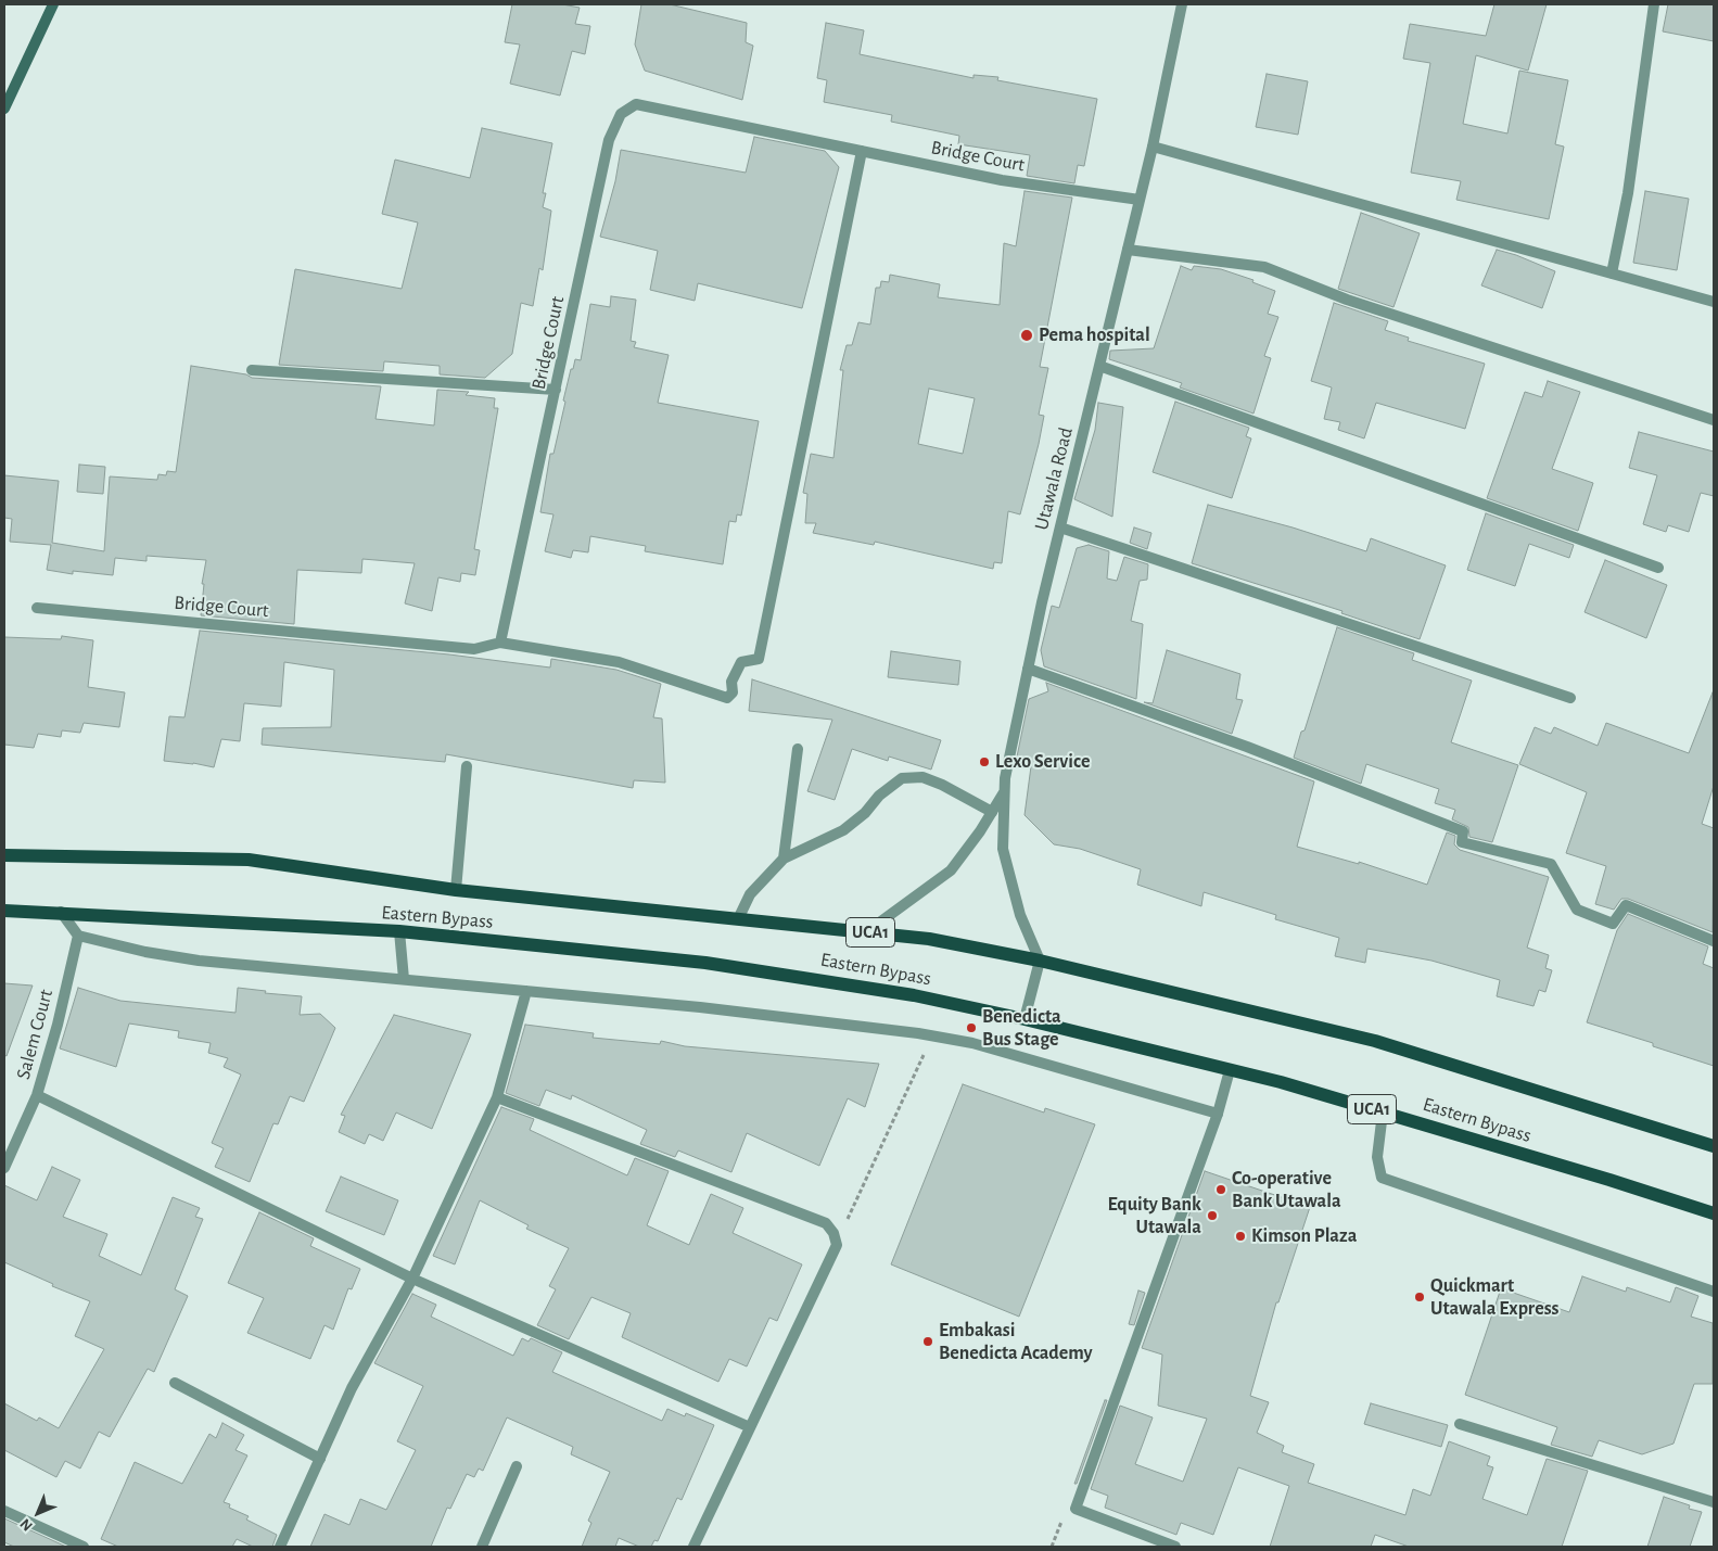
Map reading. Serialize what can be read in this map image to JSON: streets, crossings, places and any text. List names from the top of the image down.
{
  "streets": {
    "main road": ["Eastern Bypass", "UCA1"],
    "street": ["Bridge Court", "Utawala Road", "Salem Court"]
  },
  "crossings": [
    ["Bridge Court", "Utawala Road"],
    ["Utawala Road", "Eastern Bypass"]
  ],
  "places": [
    "Pema hospital",
    "Lexo Service",
    "Benedicta Bus Stage",
    "Co-operative Bank Utawala",
    "Equity Bank Utawala",
    "Kimson Plaza",
    "Quickmart Utawala Express",
    "Embakasi Benedicta Academy"
  ],
  "north": "bottom left"
}
